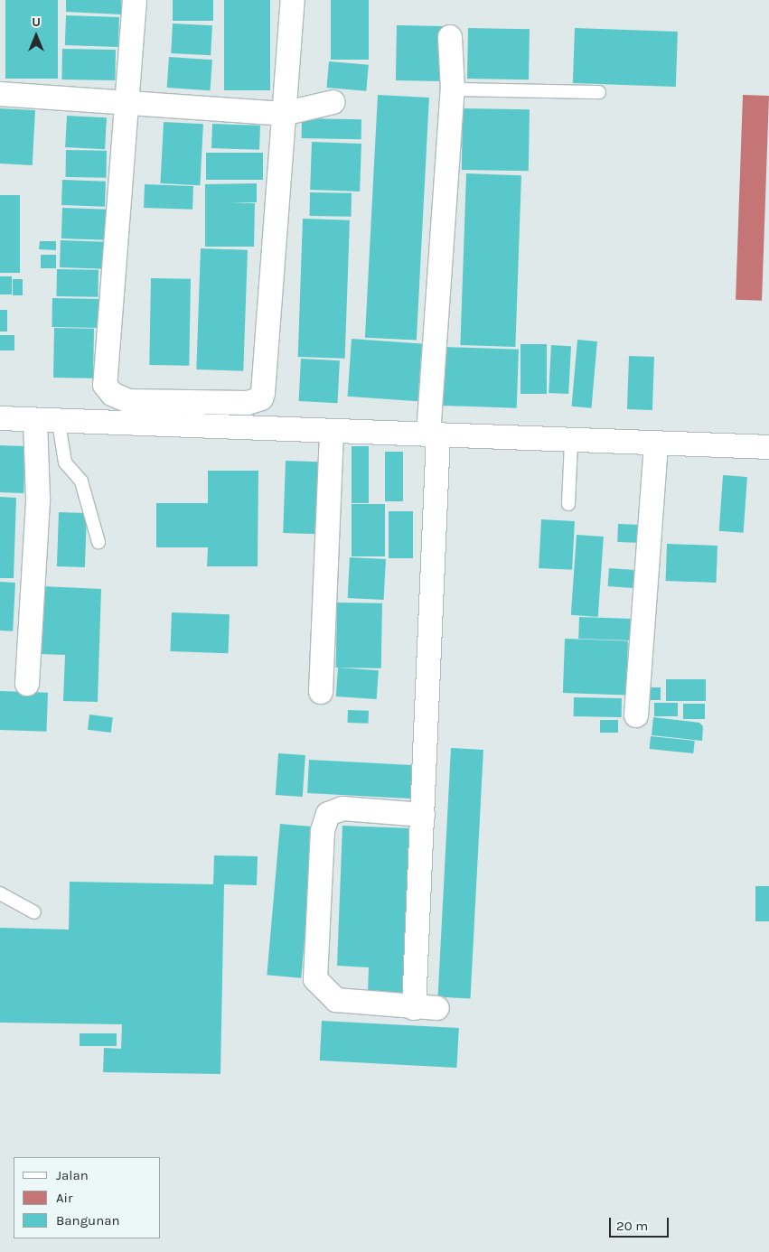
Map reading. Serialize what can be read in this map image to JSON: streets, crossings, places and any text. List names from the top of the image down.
{
  "legend": ["Jalan", "Air", "Bangunan"],
  "scale_bar": "20 m",
  "north": "top"
}
